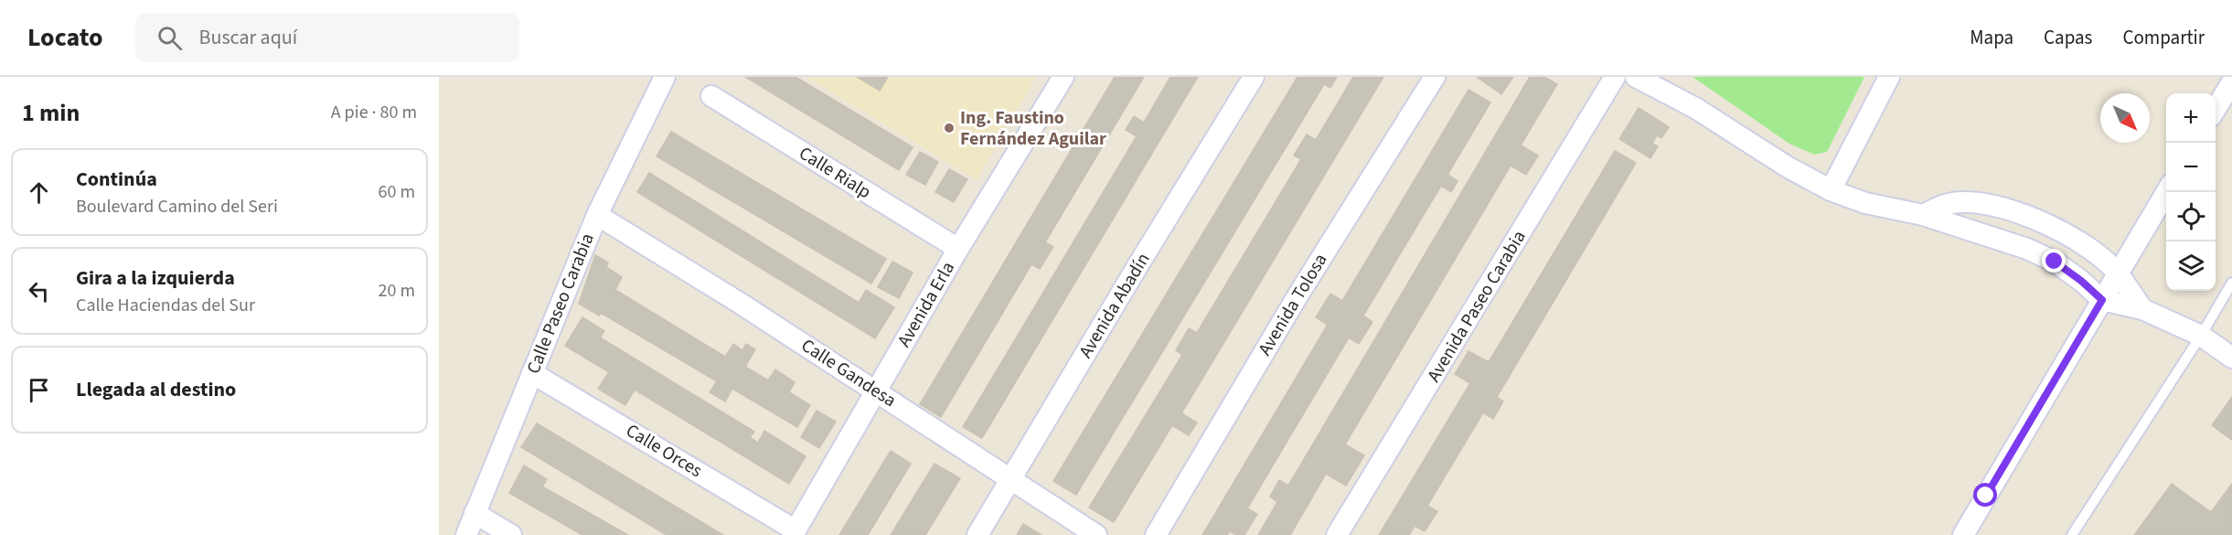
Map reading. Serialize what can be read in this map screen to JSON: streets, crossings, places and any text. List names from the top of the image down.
{
  "streets": {
    "street": [
      "Calle Rialp",
      "Calle Paseo Carabia",
      "Avenida Erla",
      "Avenida Tolosa",
      "Avenida Abadín",
      "Avenida Paseo Carabia",
      "Calle Gandesa",
      "Calle Orces"
    ]
  },
  "crossings": [
    ["Calle Rialp", "Avenida Erla"],
    ["Calle Paseo Carabia", "Calle Gandesa"],
    ["Calle Paseo Carabia", "Calle Orces"],
    ["Avenida Erla", "Calle Gandesa"],
    ["Avenida Erla", "Calle Orces"],
    ["Avenida Abadín", "Calle Gandesa"]
  ],
  "places": ["Ing. Faustino Fernández Aguilar"],
  "north": "bottom right",
  "page": {
    "header": "Locato",
    "search": "Buscar aquí",
    "nav": ["Mapa", "Capas", "Compartir"],
    "heading": ["1 min", "A pie · 80 m"],
    "map_buttons": ["+", "−"],
    "list": [
      ["Continúa", "Boulevard Camino del Seri", "60 m"],
      ["Gira a la izquierda", "Calle Haciendas del Sur", "20 m"],
      "Llegada al destino"
    ]
  }
}
